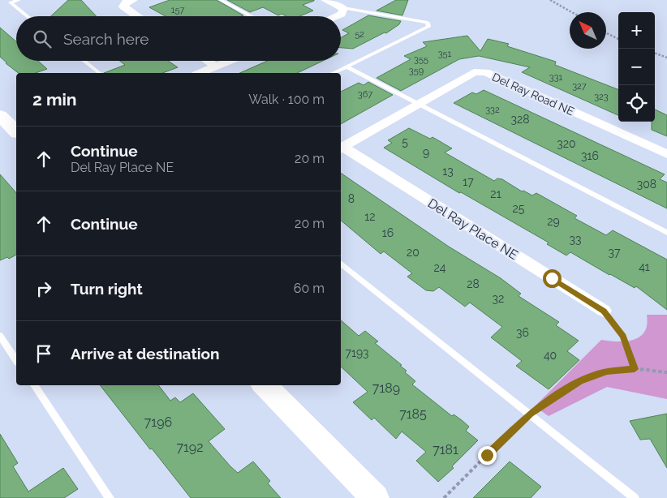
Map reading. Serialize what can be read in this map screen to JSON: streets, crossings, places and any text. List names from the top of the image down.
{
  "streets": {
    "street": ["Del Ray Road NE", "Del Ray Place NE"]
  },
  "crossings": [
    ["Del Ray Road NE", "Del Ray Place NE"]
  ],
  "house_numbers": [
    "157",
    "52",
    "351",
    "355",
    "359",
    "331",
    "327",
    "367",
    "323",
    "332",
    "328",
    "5",
    "320",
    "9",
    "316",
    "13",
    "17",
    "308",
    "21",
    "8",
    "25",
    "12",
    "29",
    "16",
    "33",
    "20",
    "37",
    "41",
    "24",
    "28",
    "32",
    "36",
    "7193",
    "40",
    "7189",
    "7185",
    "7196",
    "7192",
    "7181"
  ],
  "north": "top left",
  "page": {
    "map_buttons": ["+", "−"],
    "search": "Search here",
    "heading": ["2 min", "Walk · 100 m"],
    "list": [
      ["Continue", "Del Ray Place NE", "20 m"],
      ["Continue", "20 m"],
      ["Turn right", "60 m"],
      "Arrive at destination"
    ]
  }
}
